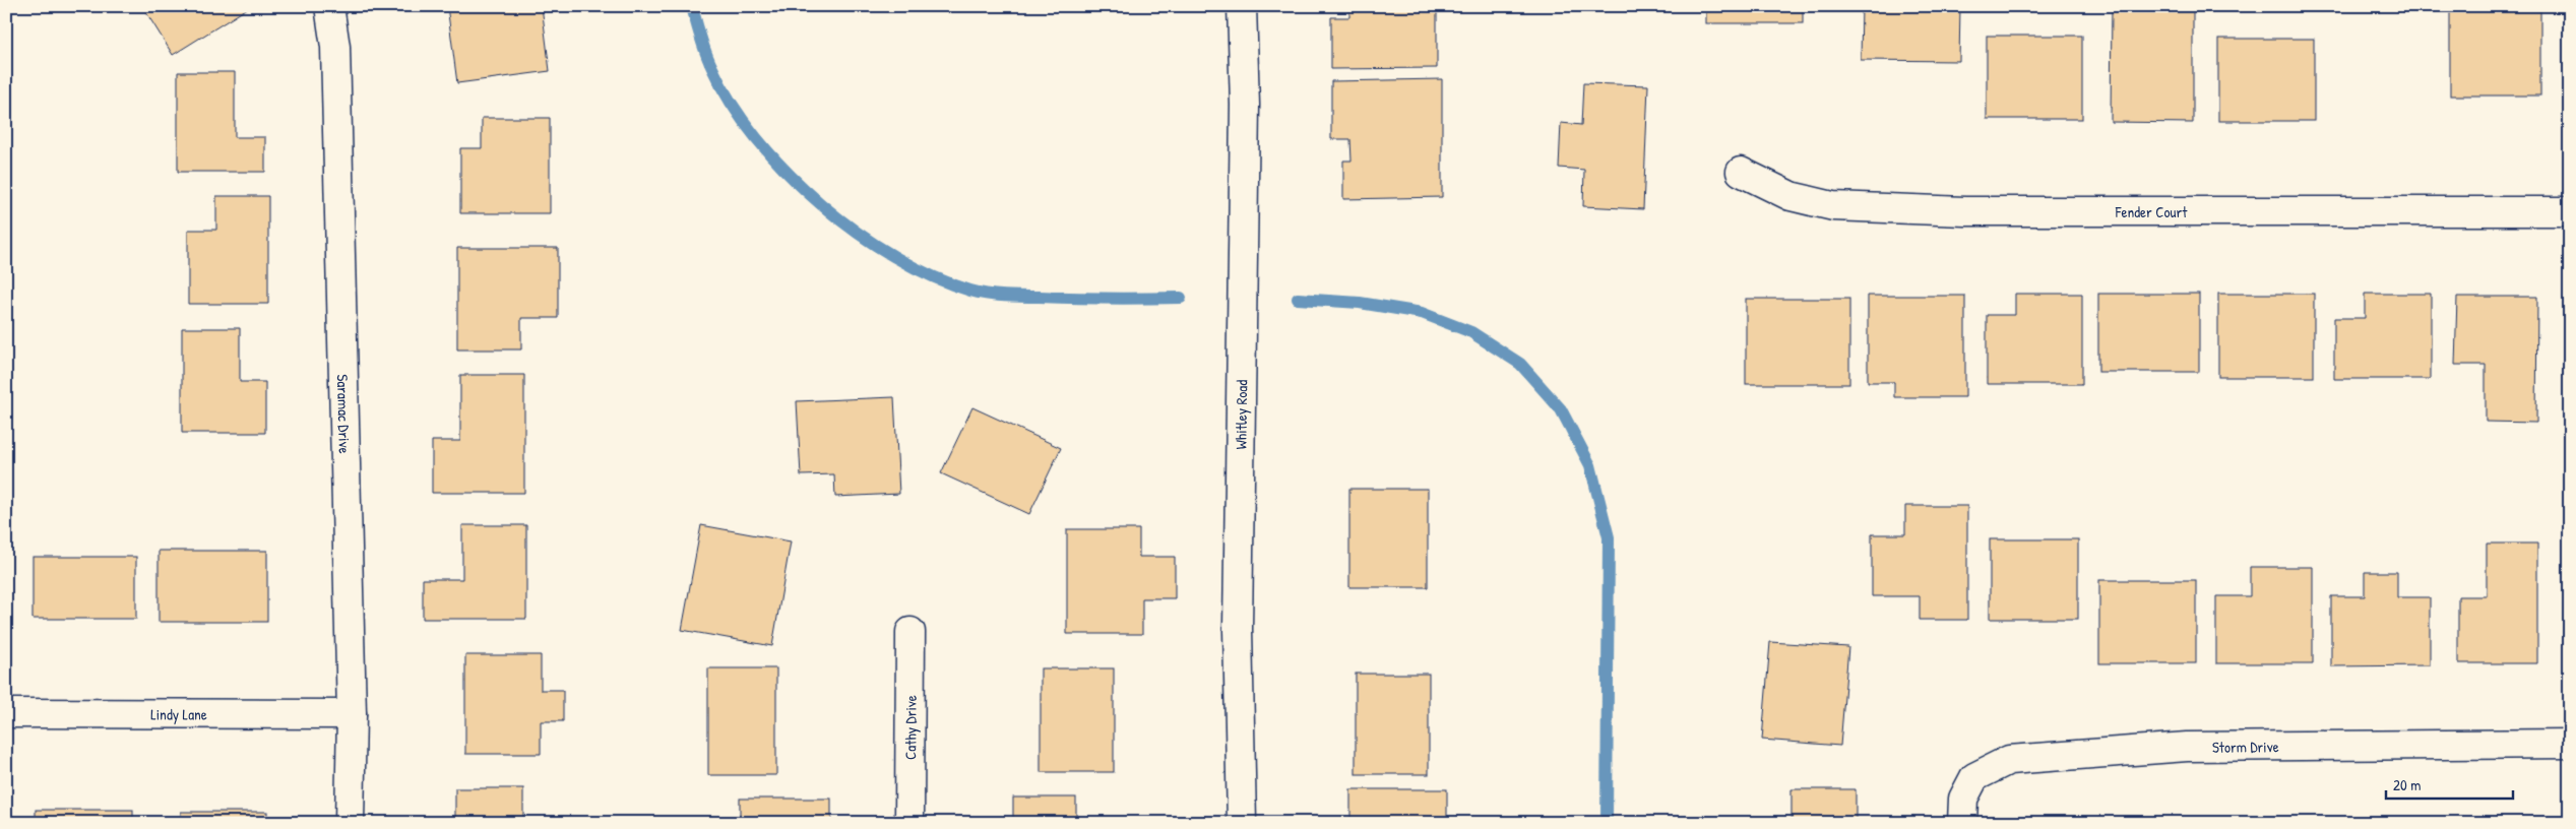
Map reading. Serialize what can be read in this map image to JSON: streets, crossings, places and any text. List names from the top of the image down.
{
  "streets": {
    "street": [
      "Fender Court",
      "Saramac Drive",
      "Whitley Road",
      "Lindy Lane",
      "Cathy Drive",
      "Storm Drive"
    ]
  },
  "crossings": [
    ["Saramac Drive", "Lindy Lane"]
  ],
  "scale_bar": "20 m"
}
